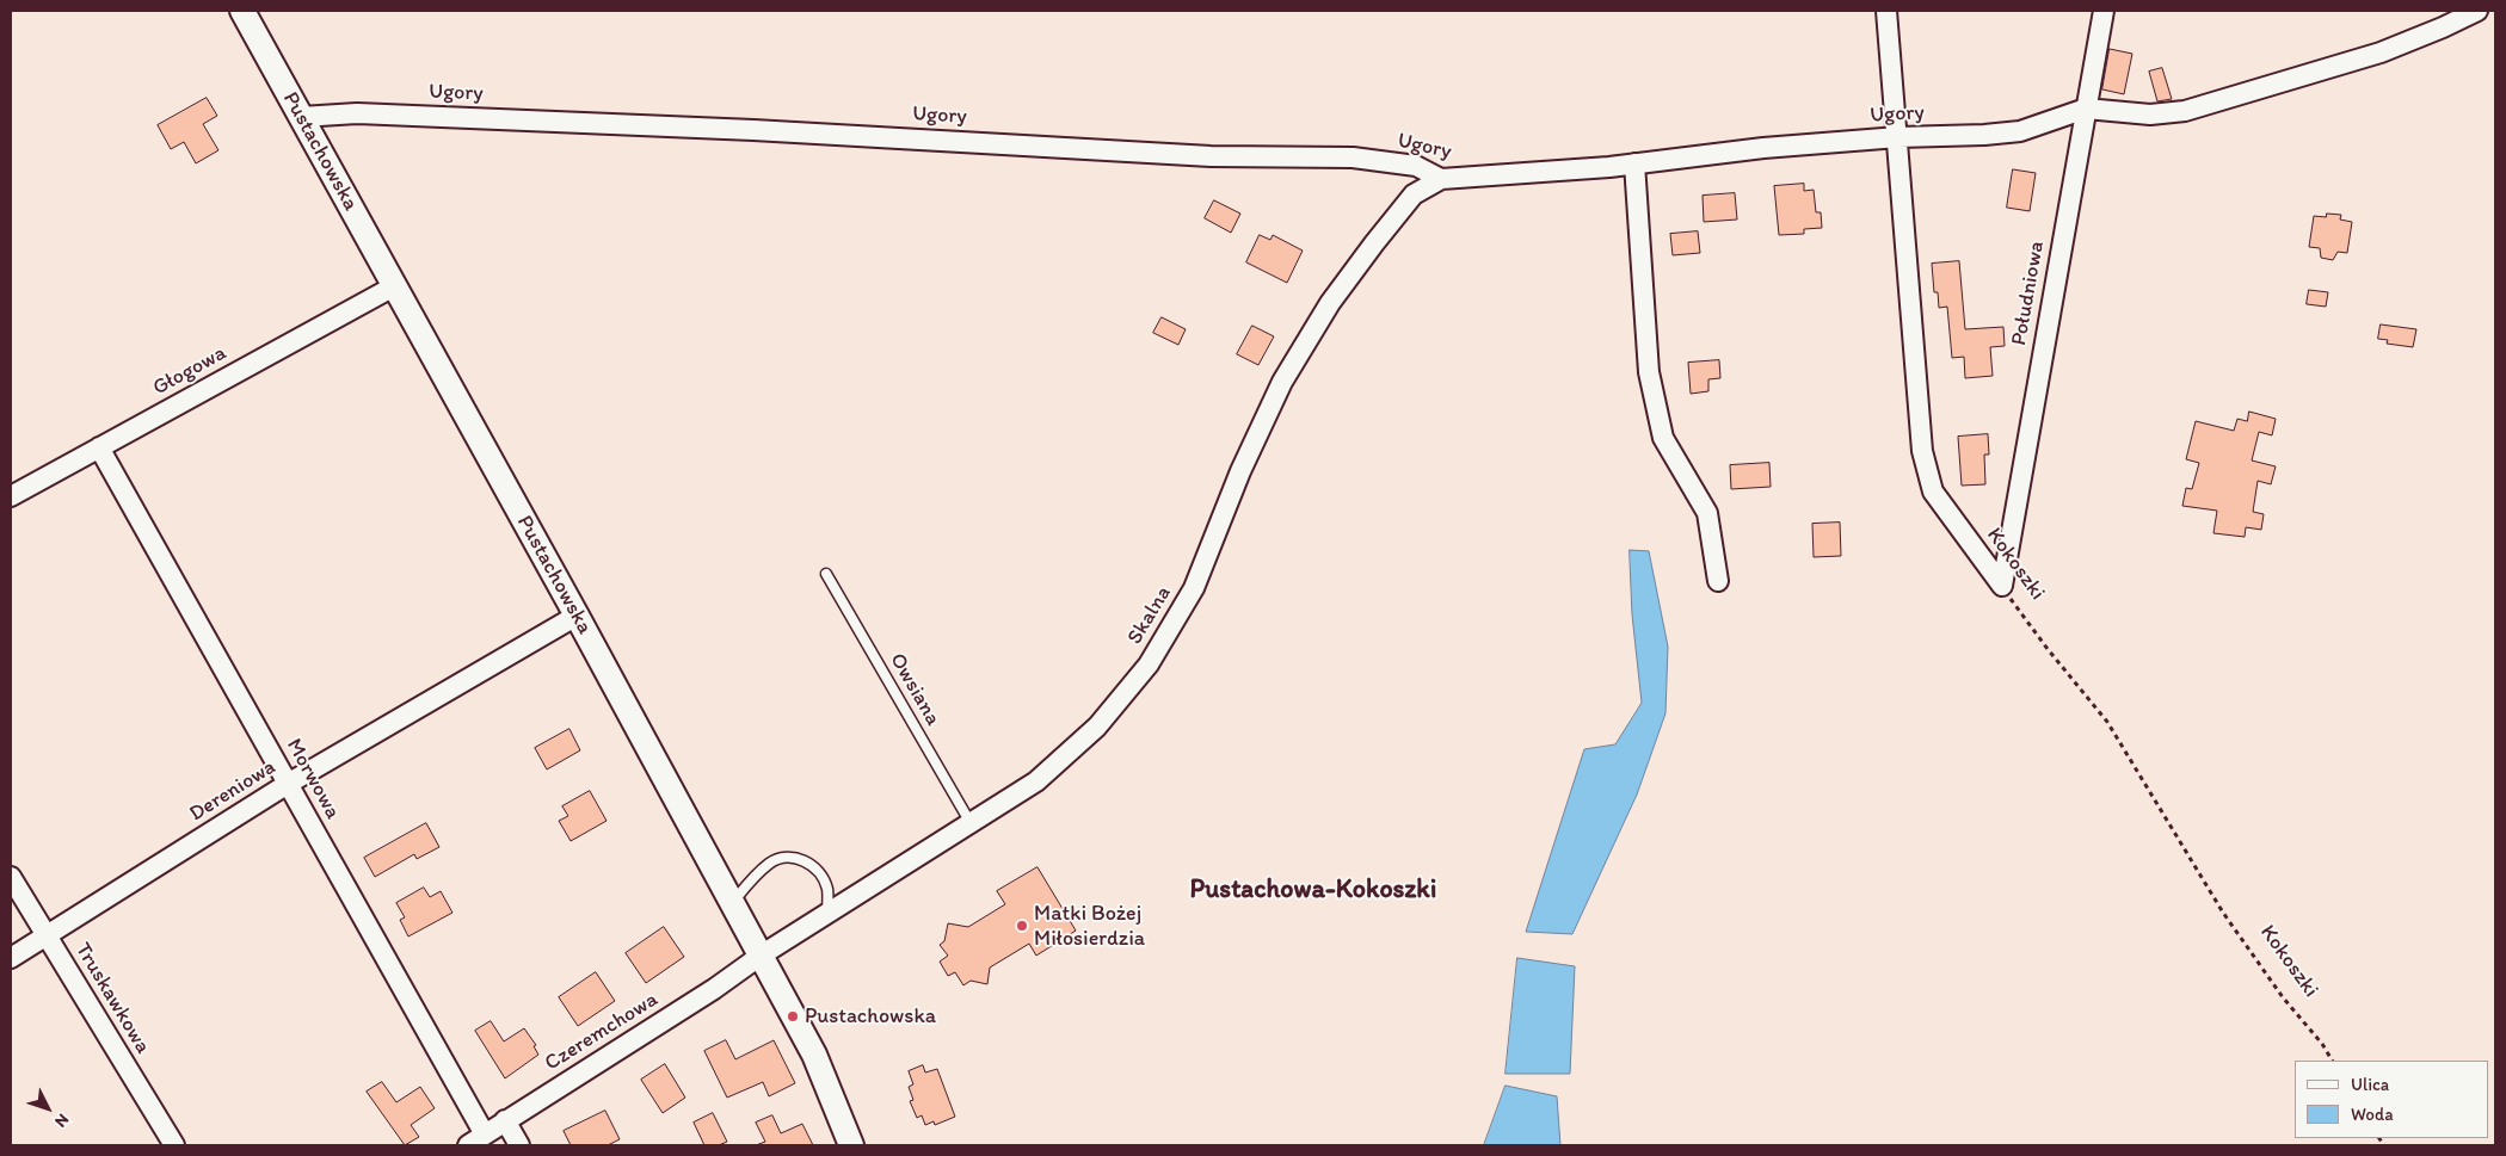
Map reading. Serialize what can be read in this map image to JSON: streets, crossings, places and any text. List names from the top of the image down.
{
  "streets": {
    "street": [
      "Ugory",
      "Pustachowska",
      "Południowa",
      "Głogowa",
      "Kokoszki",
      "Skalna",
      "Morwowa",
      "Dereniowa",
      "Truskawkowa",
      "Czeremchowa"
    ],
    "lane": ["Owsiana"]
  },
  "crossings": [
    ["Ugory", "Pustachowska"],
    ["Ugory", "Południowa"],
    ["Ugory", "Kokoszki"],
    ["Ugory", "Skalna"],
    ["Pustachowska", "Głogowa"],
    ["Pustachowska", "Skalna"],
    ["Pustachowska", "Dereniowa"],
    ["Pustachowska", "Czeremchowa"],
    ["Południowa", "Kokoszki"],
    ["Głogowa", "Morwowa"],
    ["Skalna", "Owsiana"],
    ["Skalna", "Czeremchowa"],
    ["Morwowa", "Dereniowa"],
    ["Morwowa", "Czeremchowa"],
    ["Dereniowa", "Truskawkowa"]
  ],
  "districts": ["Pustachowa-Kokoszki"],
  "places": ["Matki Bożej Miłosierdzia", "Pustachowska"],
  "legend": ["Ulica", "Woda"],
  "north": "bottom right"
}
